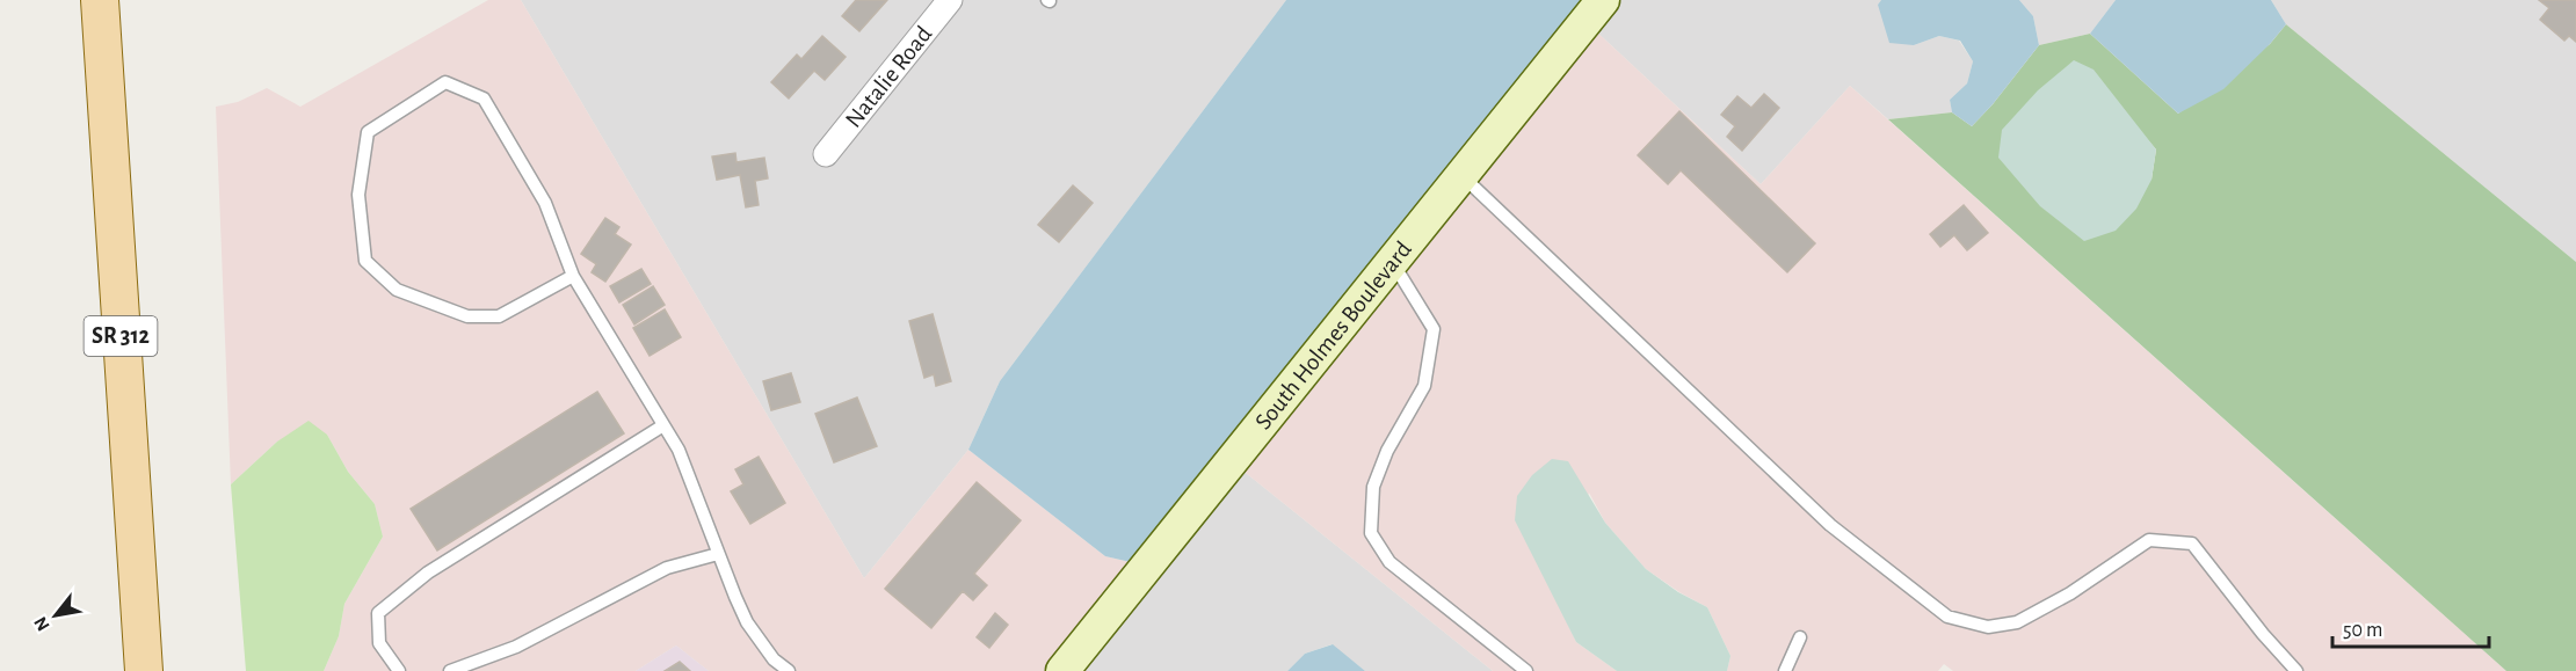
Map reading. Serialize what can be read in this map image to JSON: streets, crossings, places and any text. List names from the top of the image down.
{
  "streets": {
    "main road": ["SR 312", "South Holmes Boulevard"],
    "street": ["Natalie Road"]
  },
  "scale_bar": "50 m",
  "north": "bottom left"
}
